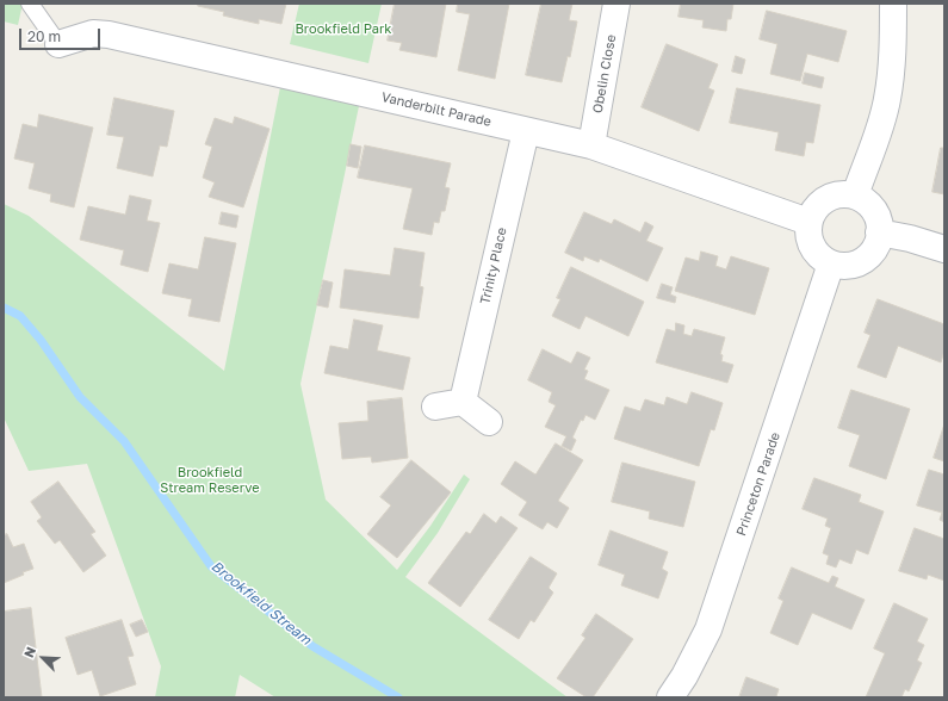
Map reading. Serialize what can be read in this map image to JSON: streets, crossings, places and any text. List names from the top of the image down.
{
  "streets": {
    "street": [
      "Obelin Close",
      "Vanderbilt Parade",
      "Trinity Place",
      "Princeton Parade"
    ]
  },
  "crossings": [
    ["Obelin Close", "Vanderbilt Parade"],
    ["Vanderbilt Parade", "Trinity Place"],
    ["Vanderbilt Parade", "Princeton Parade"]
  ],
  "water": ["Brookfield Stream"],
  "parks": ["Brookfield Park", "Brookfield Stream Reserve"],
  "scale_bar": "20 m",
  "north": "top left"
}
